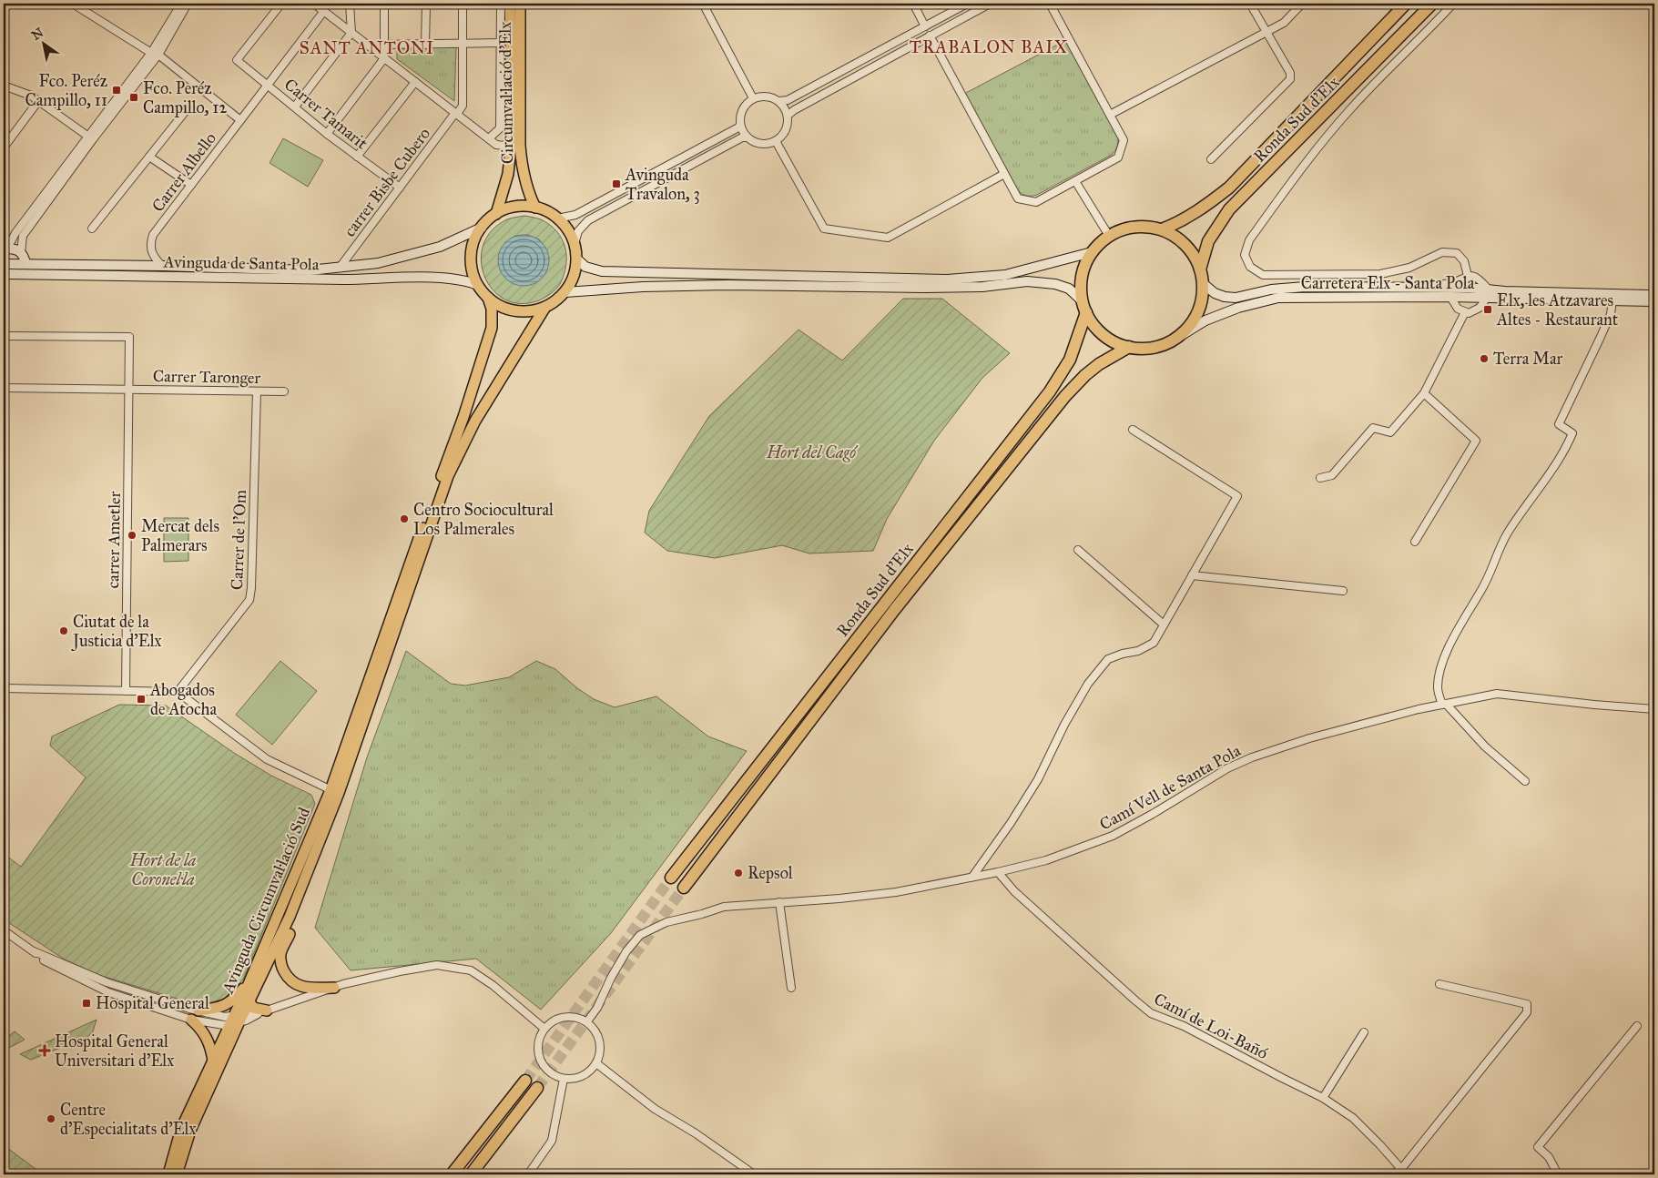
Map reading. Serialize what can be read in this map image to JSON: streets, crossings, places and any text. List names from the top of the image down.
{
  "streets": {
    "highway": ["Ronda Sud d'Elx"],
    "main road": [
      "Circumval·lació d'Elx",
      "Avinguda de Santa Pola",
      "Carretera Elx - Santa Pola",
      "Avinguda Circumval·lació Sud"
    ],
    "street": [
      "Carrer Tamarit",
      "Carrer Albello",
      "carrer Bisbe Cubero",
      "Carrer Taronger",
      "carrer Ametler",
      "Carrer de l'Om",
      "Camí Vell de Santa Pola",
      "Camí de Loi-Bañó"
    ]
  },
  "crossings": [
    ["Circumval·lació d'Elx", "Avinguda de Santa Pola"],
    ["Carrer Tamarit", "Carrer Albello"],
    ["Carrer Tamarit", "carrer Bisbe Cubero"],
    ["Ronda Sud d'Elx", "Carretera Elx - Santa Pola"],
    ["Carrer Albello", "Avinguda de Santa Pola"],
    ["carrer Bisbe Cubero", "Avinguda de Santa Pola"],
    ["Carrer Taronger", "carrer Ametler"],
    ["Carrer Taronger", "Carrer de l'Om"],
    ["Camí Vell de Santa Pola", "Camí de Loi-Bañó"]
  ],
  "districts": ["TRABALON BAIX", "SANT ANTONI"],
  "parks": ["Hort del Cagó", "Hort de la Coronel·la"],
  "places": {
    "transit": [
      "Fco. Peréz Campillo, 11",
      "Fco. Peréz Campillo, 12",
      "Avinguda Travalon, 3",
      "Elx, les Atzavares Altes - Restaurant",
      "Abogados de Atocha",
      "Hospital General"
    ],
    "other": [
      "Terra Mar",
      "Centro Sociocultural Los Palmerales",
      "Mercat dels Palmerars",
      "Ciutat de la Justicia d'Elx",
      "Repsol",
      "Centre d'Especialitats d'Elx"
    ],
    "health": ["Hospital General Universitari d'Elx"]
  },
  "north": "top left"
}
